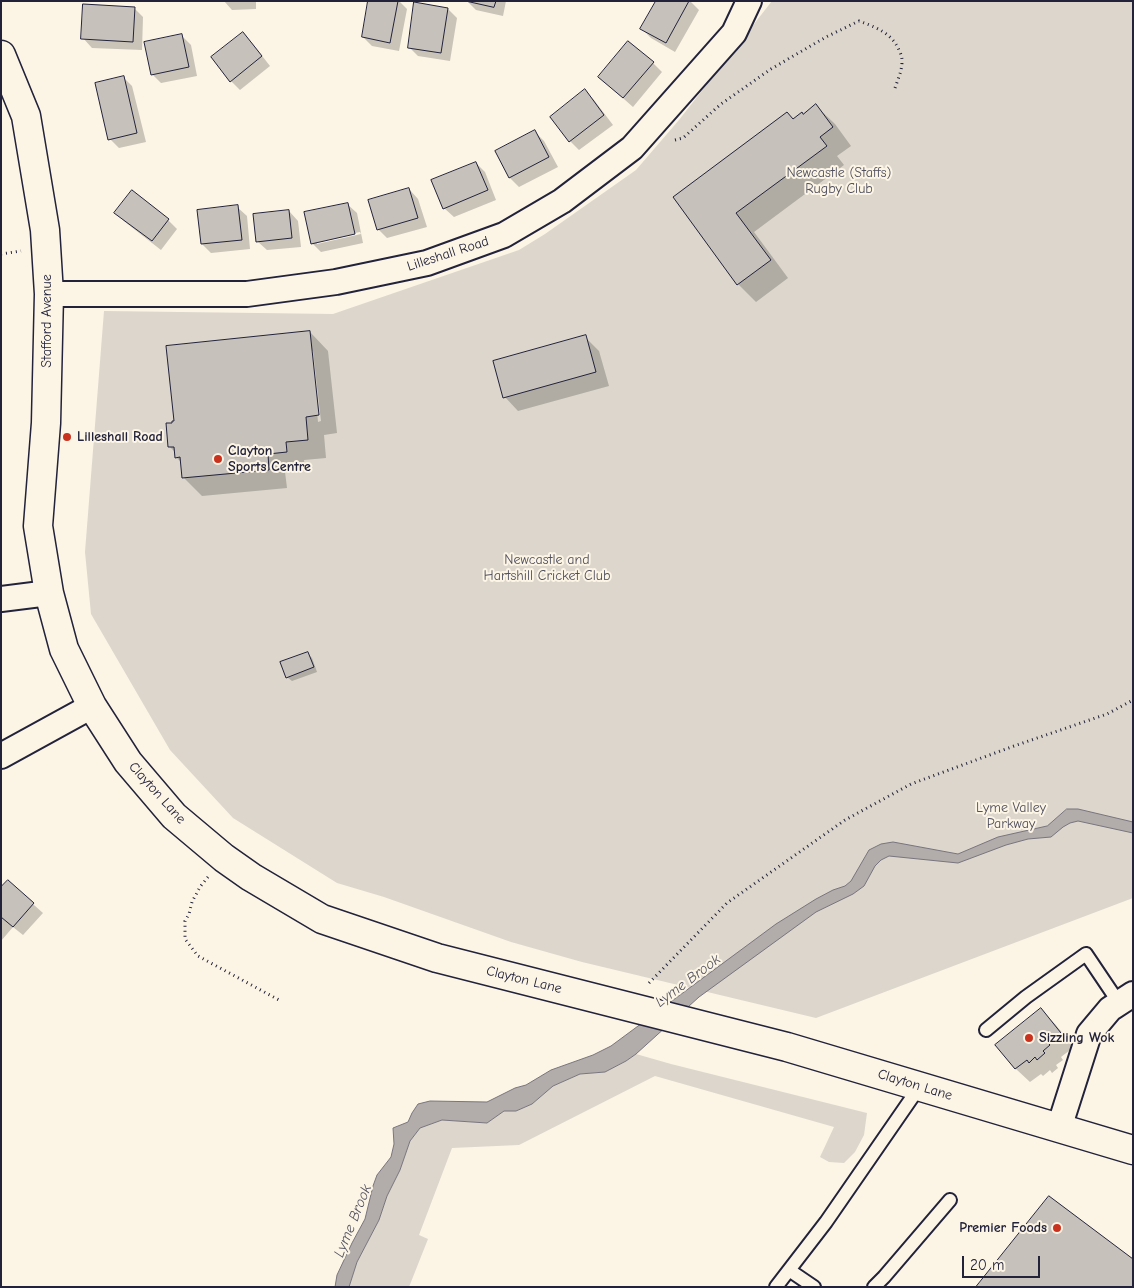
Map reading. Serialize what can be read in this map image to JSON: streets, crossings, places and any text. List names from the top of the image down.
{
  "streets": {
    "street": ["Lilleshall Road", "Stafford Avenue", "Clayton Lane"]
  },
  "crossings": [
    ["Lilleshall Road", "Stafford Avenue"],
    ["Stafford Avenue", "Clayton Lane"]
  ],
  "water": ["Lyme Brook"],
  "parks": ["Newcastle (Staffs) Rugby Club", "Newcastle and Hartshill Cricket Club", "Lyme Valley Parkway"],
  "places": [
    "Lilleshall Road",
    "Clayton Sports Centre",
    "Sizzling Wok",
    "Premier Foods"
  ],
  "scale_bar": "20 m"
}
